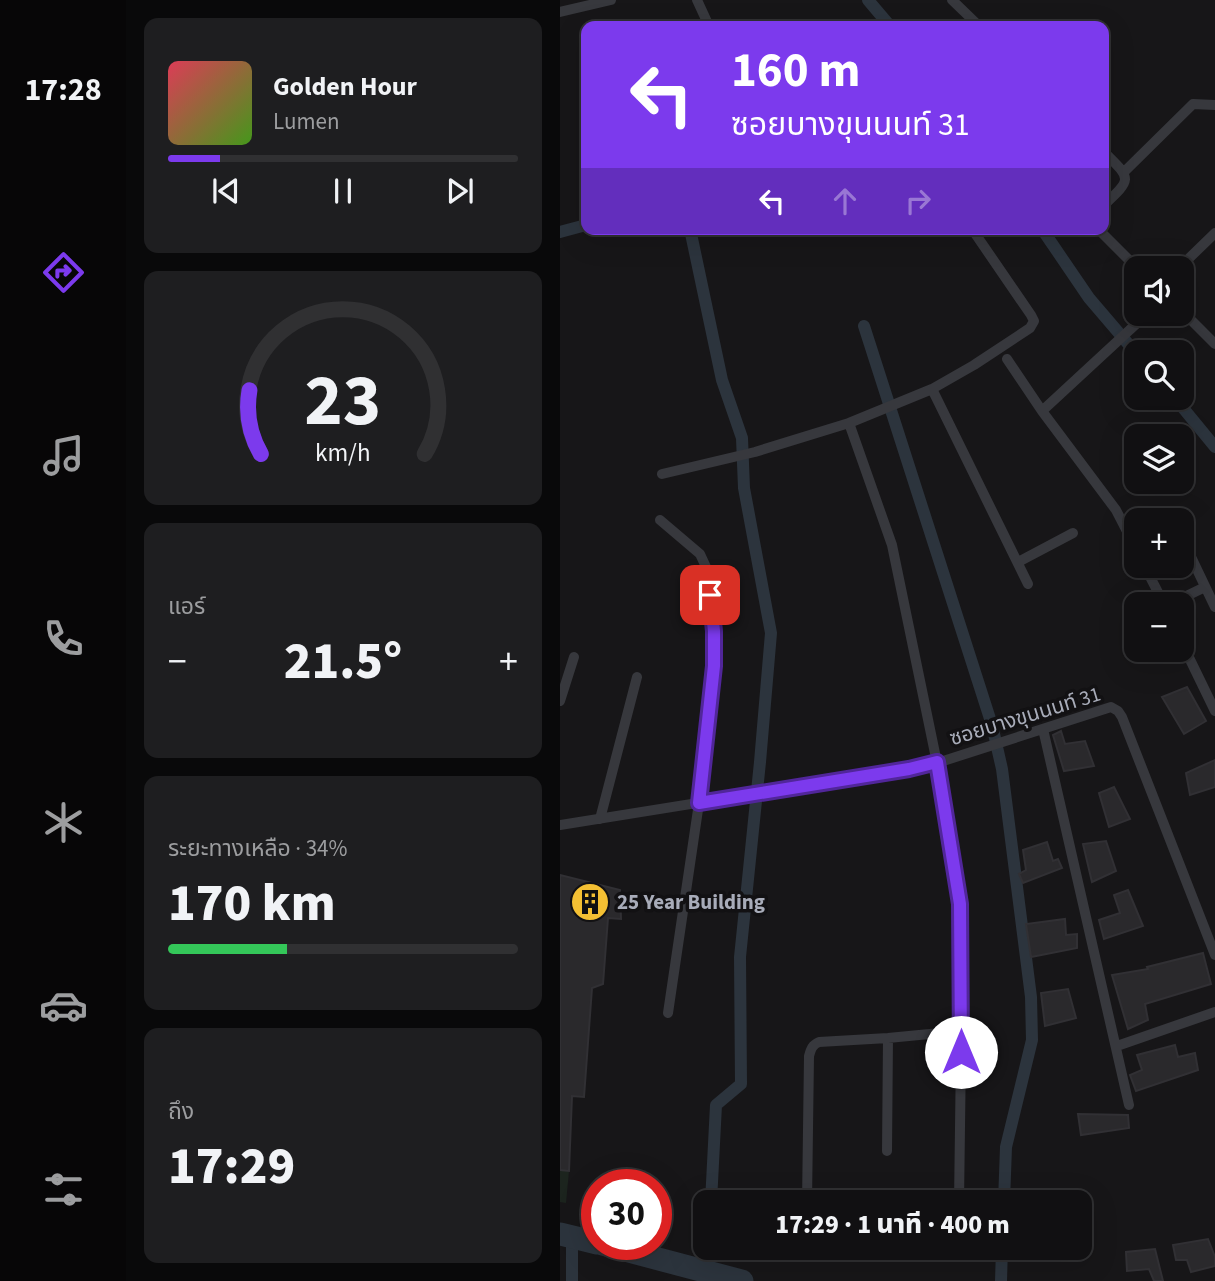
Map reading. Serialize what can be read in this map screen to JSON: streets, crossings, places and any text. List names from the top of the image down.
{
  "streets": {
    "street": ["ซอยบางขุนนนท์ 31"]
  },
  "places": {
    "building": ["25 Year Building"]
  },
  "page": {
    "tabs": "17:28",
    "turn": ["160 m", "ซอยบางขุนนนท์ 31"],
    "song": ["Golden Hour", "Lumen"],
    "map_buttons": ["+", "−"],
    "tile": [
      "แอร์",
      ["ระยะทางเหลือ · 34%", "170 km"],
      ["ถึง", "17:29"]
    ],
    "heat": ["−", "21.5°", "+"],
    "limit": "30",
    "trip": "17:29 · 1 นาที · 400 m",
    "gauge": ["23", "km/h"]
  }
}
